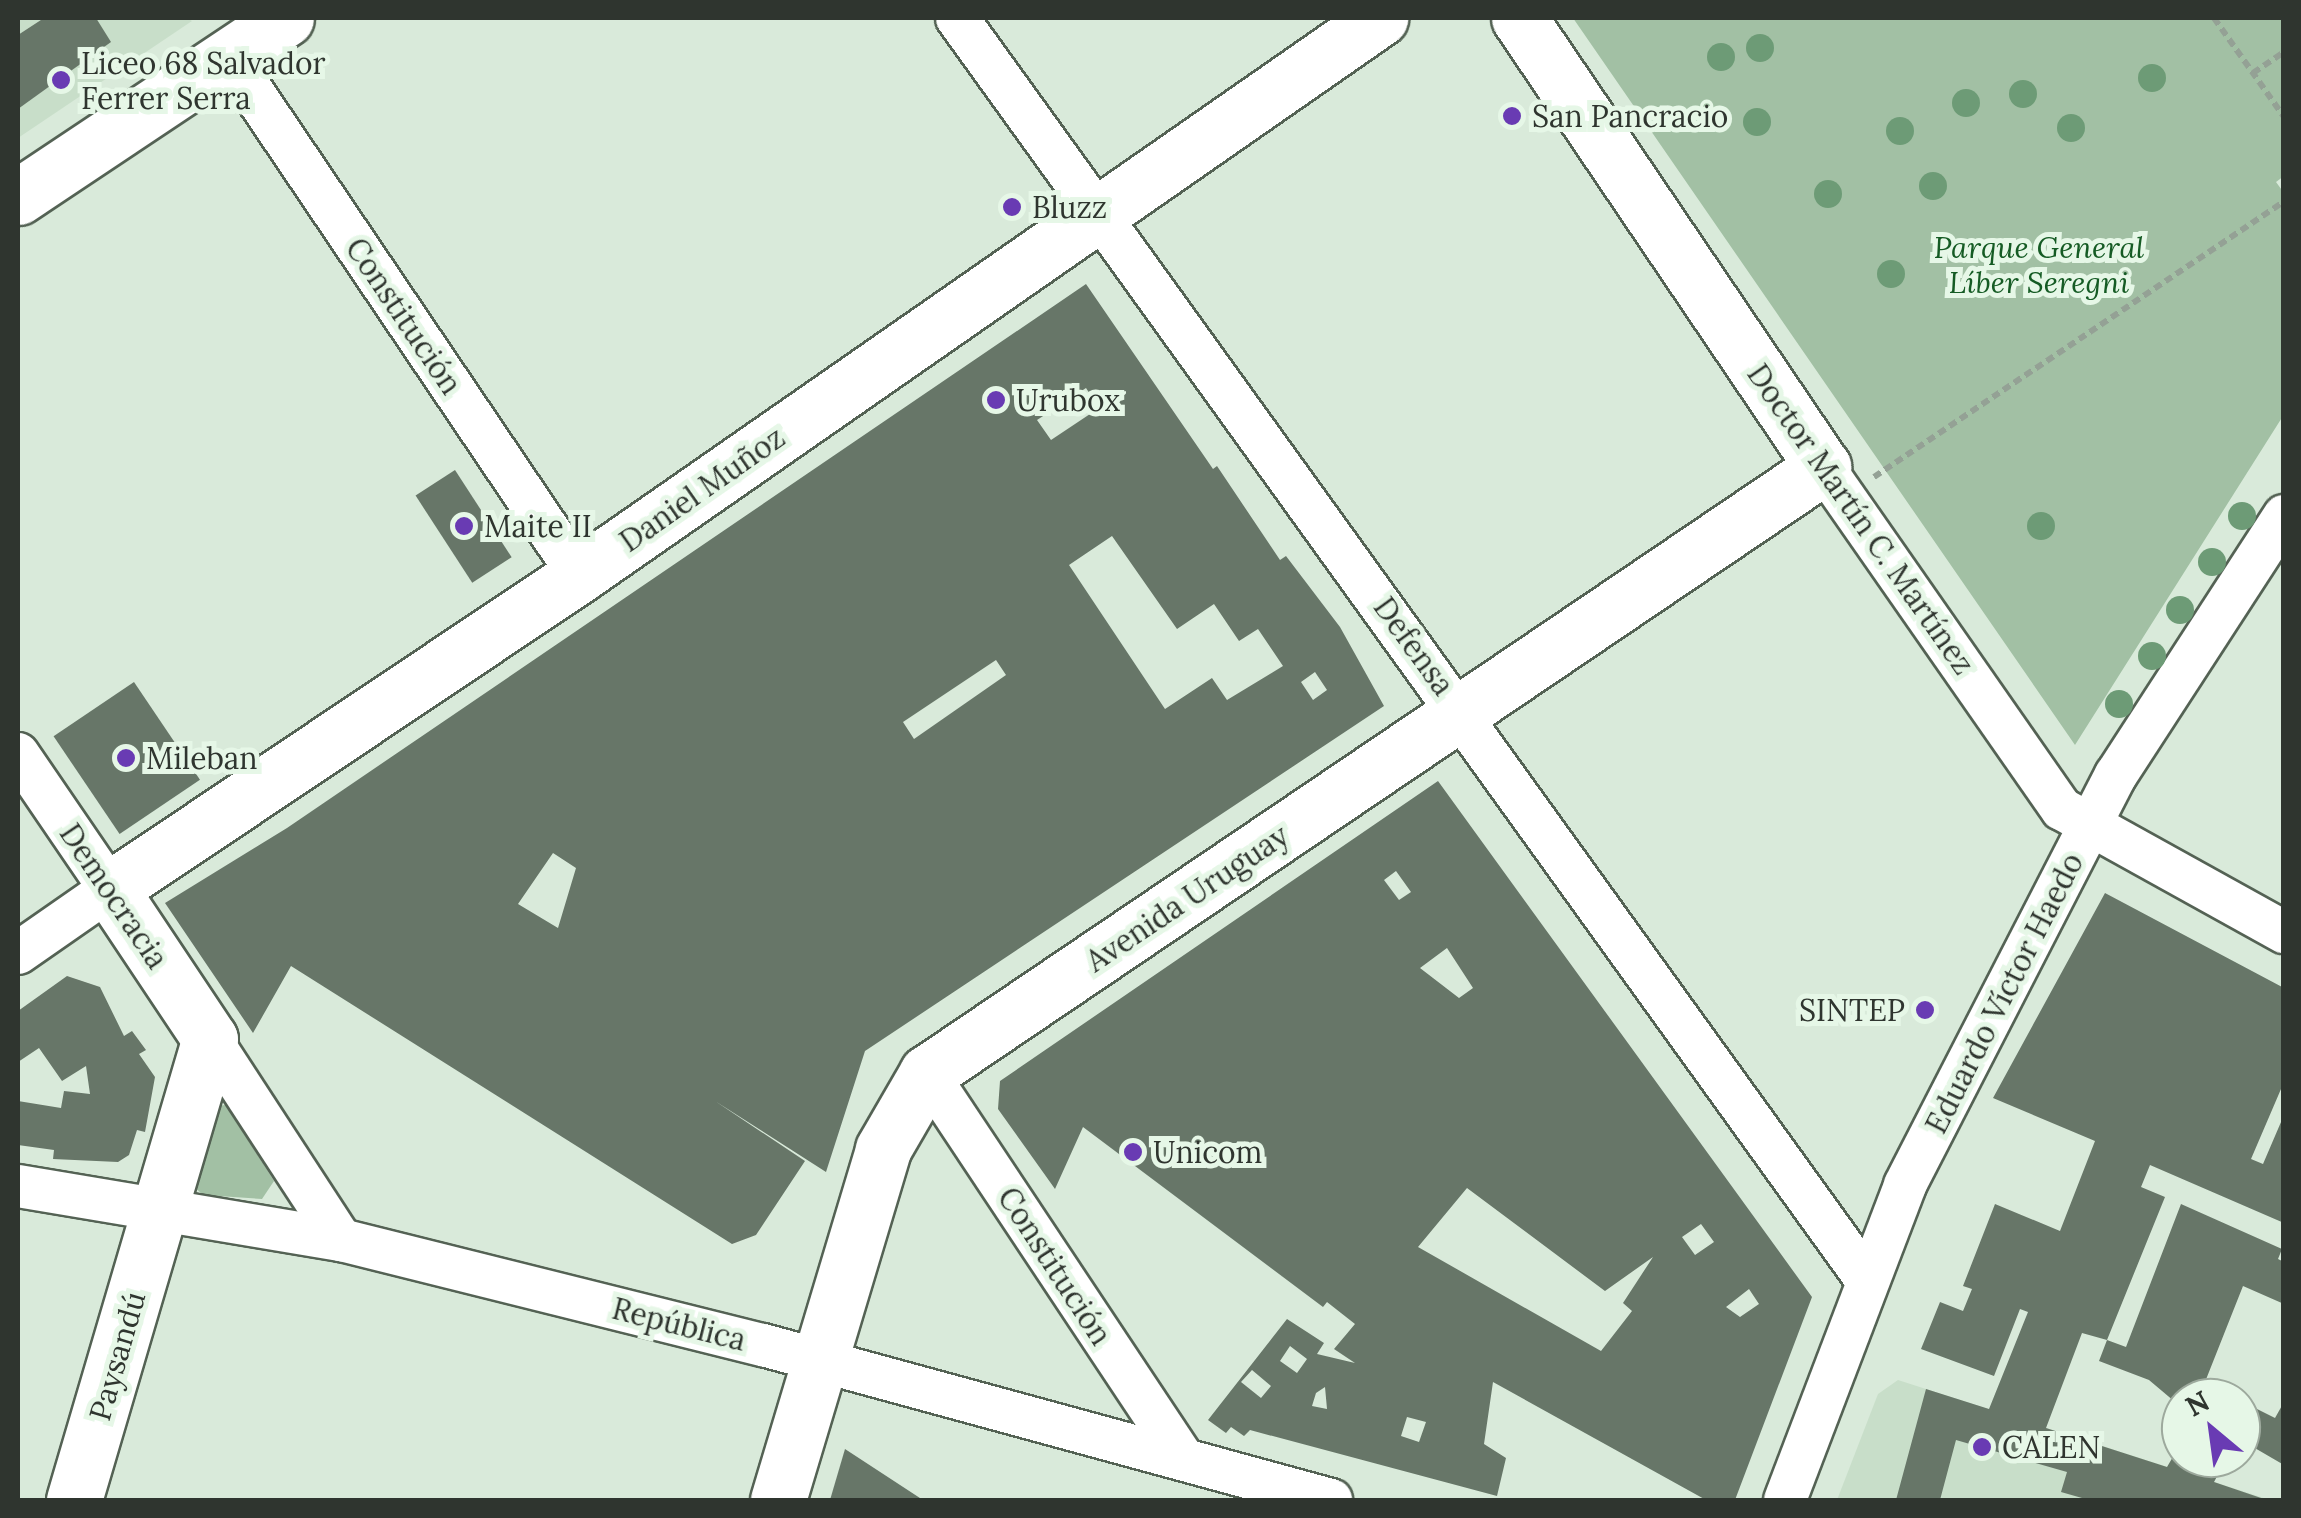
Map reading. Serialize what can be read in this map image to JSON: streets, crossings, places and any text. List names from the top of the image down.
{
  "streets": {
    "street": [
      "Constitución",
      "Daniel Muñoz",
      "Doctor Martín C. Martínez",
      "Defensa",
      "Democracia",
      "Avenida Uruguay",
      "Eduardo Víctor Haedo",
      "República",
      "Paysandú"
    ]
  },
  "crossings": [
    ["Constitución", "Daniel Muñoz"],
    ["Constitución", "Avenida Uruguay"],
    ["Constitución", "República"],
    ["Daniel Muñoz", "Defensa"],
    ["Daniel Muñoz", "Democracia"],
    ["Doctor Martín C. Martínez", "Avenida Uruguay"],
    ["Doctor Martín C. Martínez", "Eduardo Víctor Haedo"],
    ["Defensa", "Avenida Uruguay"],
    ["Defensa", "Eduardo Víctor Haedo"],
    ["Democracia", "República"],
    ["Avenida Uruguay", "República"],
    ["República", "Paysandú"]
  ],
  "parks": ["Parque General Líber Seregni"],
  "places": [
    "Liceo 68 Salvador Ferrer Serra",
    "San Pancracio",
    "Bluzz",
    "Urubox",
    "Maite II",
    "Mileban",
    "SINTEP",
    "Unicom",
    "CALEN"
  ],
  "north": "top left"
}
